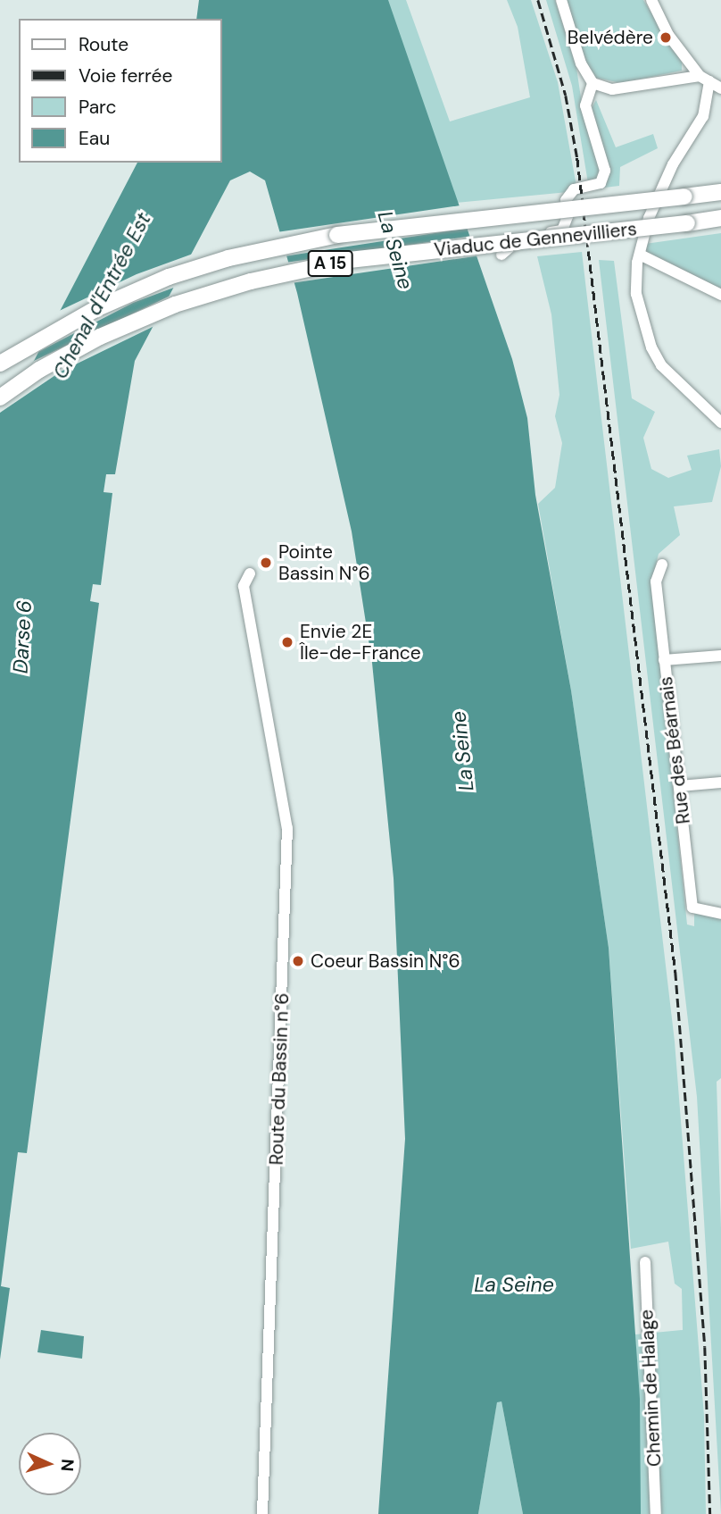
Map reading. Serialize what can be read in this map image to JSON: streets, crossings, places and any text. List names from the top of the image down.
{
  "streets": {
    "highway": ["Viaduc de Gennevilliers", "A 15"],
    "street": ["Rue des Béarnais", "Route du Bassin n°6", "Chemin de Halage"]
  },
  "water": ["La Seine", "Chenal d'Entrée Est", "Darse 6"],
  "places": [
    "Belvédère",
    "Pointe Bassin N°6",
    "Envie 2E Île-de-France",
    "Coeur Bassin N°6"
  ],
  "legend": [
    "Route",
    "Voie ferrée",
    "Parc",
    "Eau"
  ],
  "north": "right"
}
